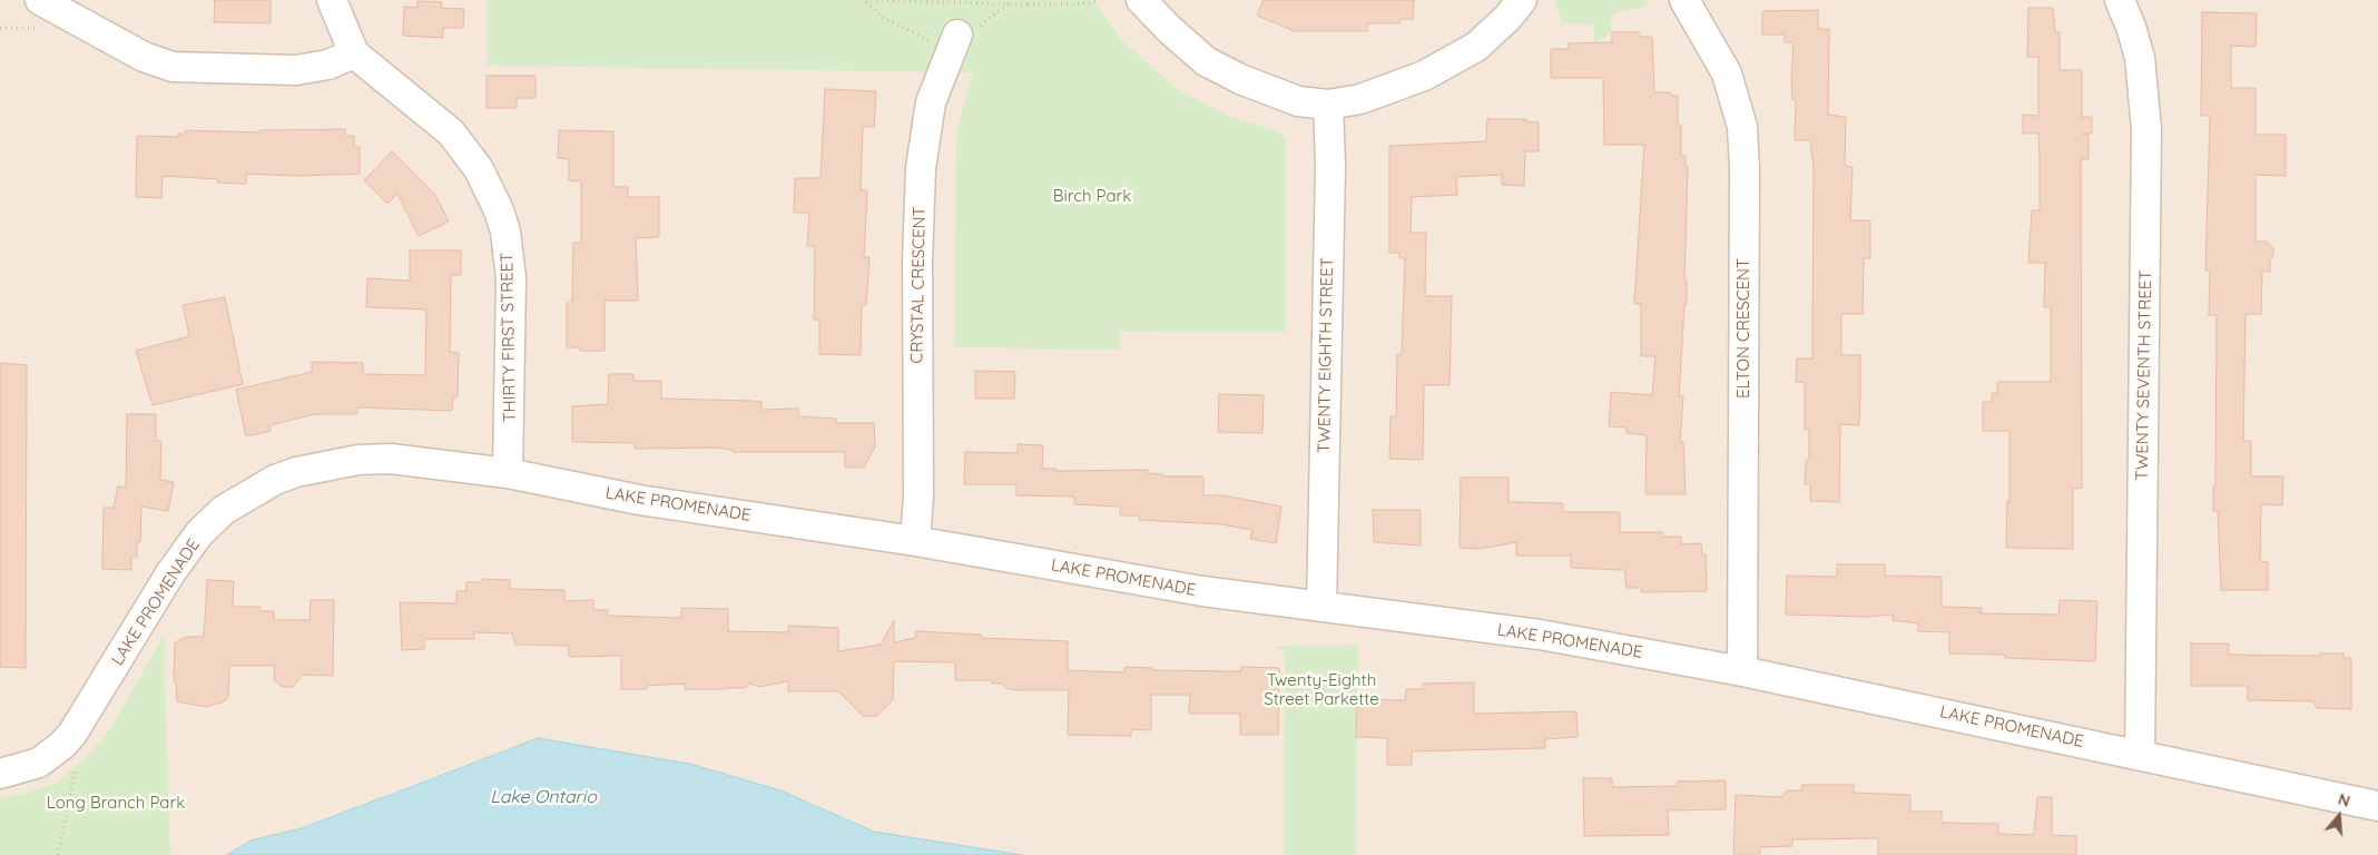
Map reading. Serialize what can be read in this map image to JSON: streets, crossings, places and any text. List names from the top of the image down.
{
  "streets": {
    "street": [
      "CRYSTAL CRESCENT",
      "ELTON CRESCENT",
      "THIRTY FIRST STREET",
      "TWENTY EIGHTH STREET",
      "TWENTY SEVENTH STREET",
      "LAKE PROMENADE"
    ]
  },
  "crossings": [
    ["CRYSTAL CRESCENT", "LAKE PROMENADE"],
    ["ELTON CRESCENT", "LAKE PROMENADE"],
    ["THIRTY FIRST STREET", "LAKE PROMENADE"],
    ["TWENTY EIGHTH STREET", "LAKE PROMENADE"],
    ["TWENTY SEVENTH STREET", "LAKE PROMENADE"]
  ],
  "water": ["Lake Ontario"],
  "parks": ["Birch Park", "Twenty-Eighth Street Parkette", "Long Branch Park"],
  "north": "top"
}
